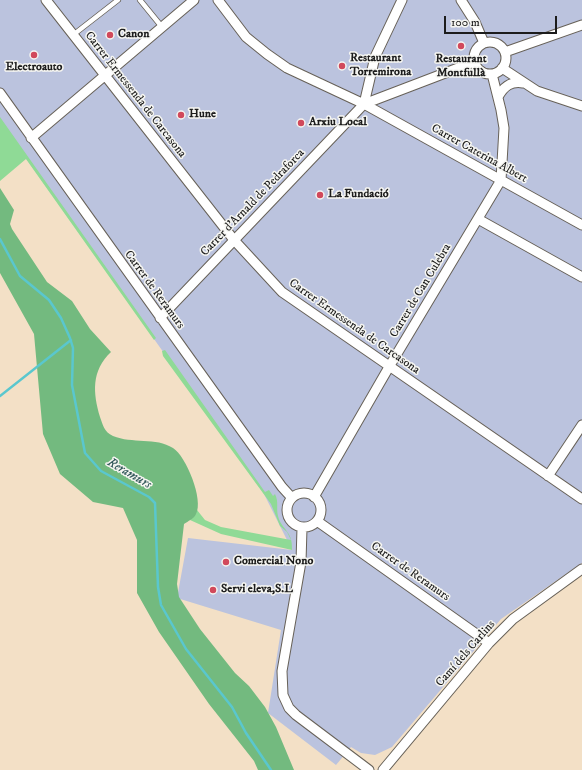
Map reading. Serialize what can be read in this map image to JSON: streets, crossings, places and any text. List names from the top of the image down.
{
  "streets": {
    "street": [
      "Carrer Ermessenda de Carcasona",
      "Carrer Caterina Albert",
      "Carrer d'Arnald de Pedraforca",
      "Carrer de Reramurs",
      "Carrer de Can Culebra",
      "Camí dels Carlins"
    ]
  },
  "crossings": [
    ["Carrer Ermessenda de Carcasona", "Carrer d'Arnald de Pedraforca"],
    ["Carrer Ermessenda de Carcasona", "Carrer de Can Culebra"],
    ["Carrer Caterina Albert", "Carrer d'Arnald de Pedraforca"],
    ["Carrer Caterina Albert", "Carrer de Can Culebra"],
    ["Carrer d'Arnald de Pedraforca", "Carrer de Reramurs"],
    ["Carrer de Reramurs", "Carrer de Can Culebra"],
    ["Carrer de Reramurs", "Camí dels Carlins"]
  ],
  "water": ["Reramurs"],
  "places": [
    "Canon",
    "Restaurant Montfullà",
    "Electroauto",
    "Restaurant Torremirona",
    "Hune",
    "Arxiu Local",
    "La Fundació",
    "Comercial Nono",
    "Servi eleva,S.L"
  ],
  "scale_bar": "100 m"
}
